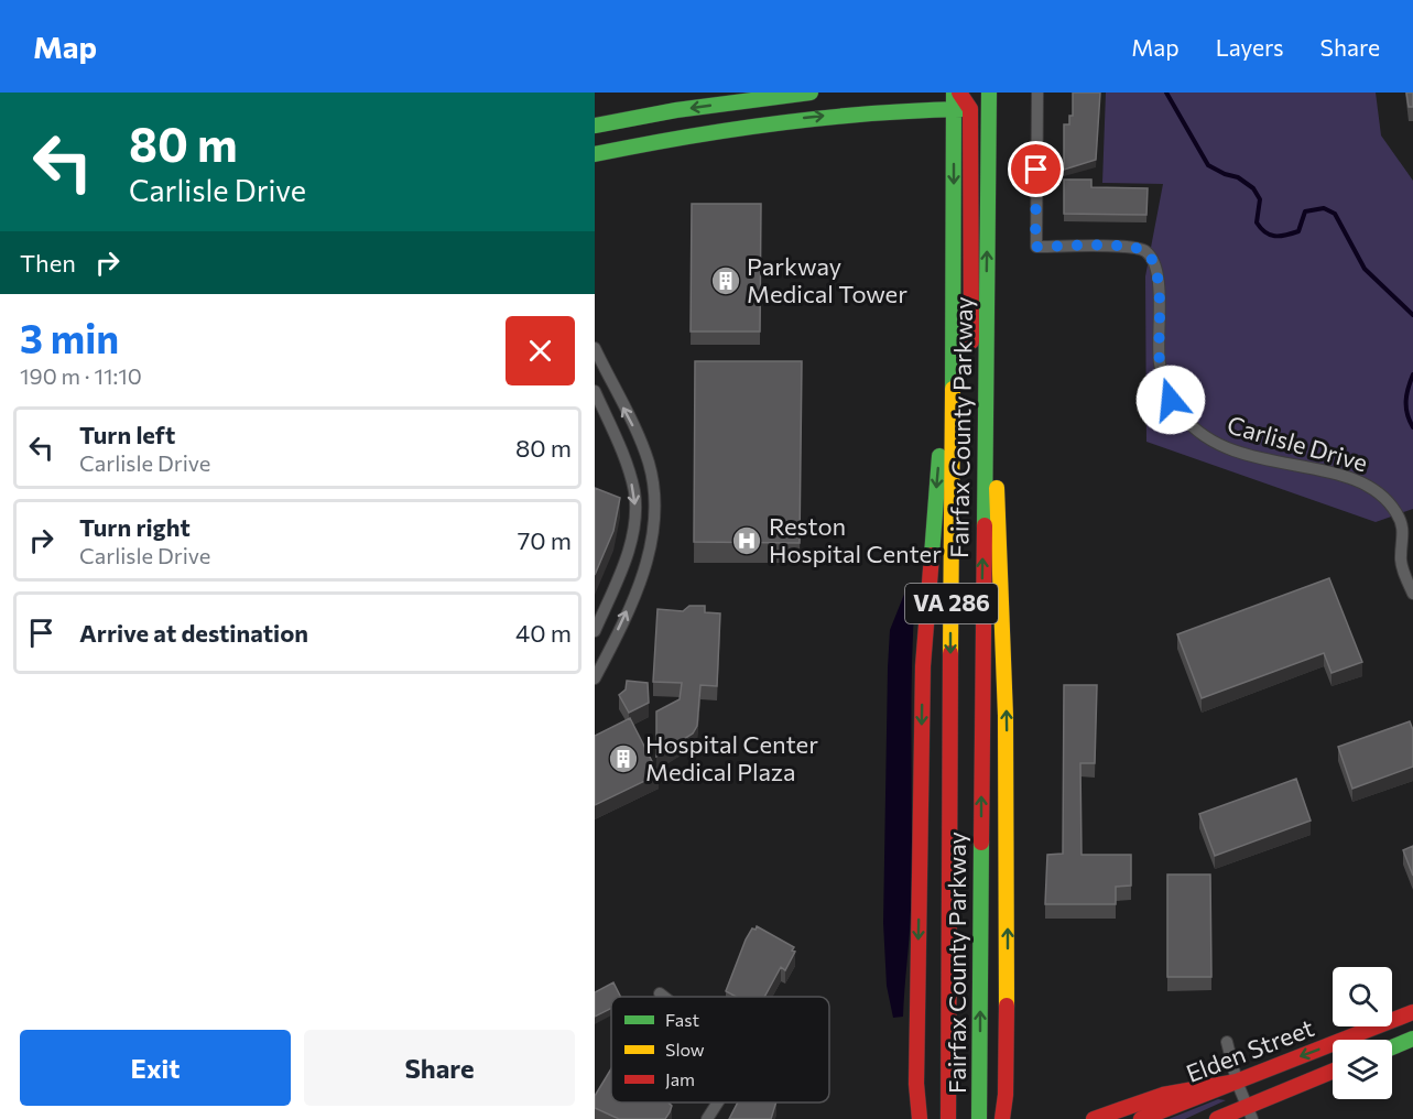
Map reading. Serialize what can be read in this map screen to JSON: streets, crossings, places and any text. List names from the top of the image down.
{
  "streets": {
    "main road": ["Fairfax County Parkway", "VA 286", "Elden Street"],
    "street": ["Carlisle Drive"]
  },
  "places": {
    "building": ["Parkway Medical Tower", "Hospital Center Medical Plaza"],
    "hospital": ["Reston Hospital Center"]
  },
  "legend": ["Fast", "Slow", "Jam"],
  "page": {
    "header": "Map",
    "nav": ["Map", "Layers", "Share"],
    "turn": ["80 m", "Carlisle Drive"],
    "then": "Then",
    "heading": ["3 min", "190 m · 11:10"],
    "list": [
      {
        "name": "Turn left",
        "note": "Carlisle Drive",
        "value": "80 m"
      },
      {
        "name": "Turn right",
        "note": "Carlisle Drive",
        "value": "70 m"
      },
      {
        "name": "Arrive at destination",
        "value": "40 m"
      }
    ],
    "buttons": ["Exit", "Share"]
  }
}
